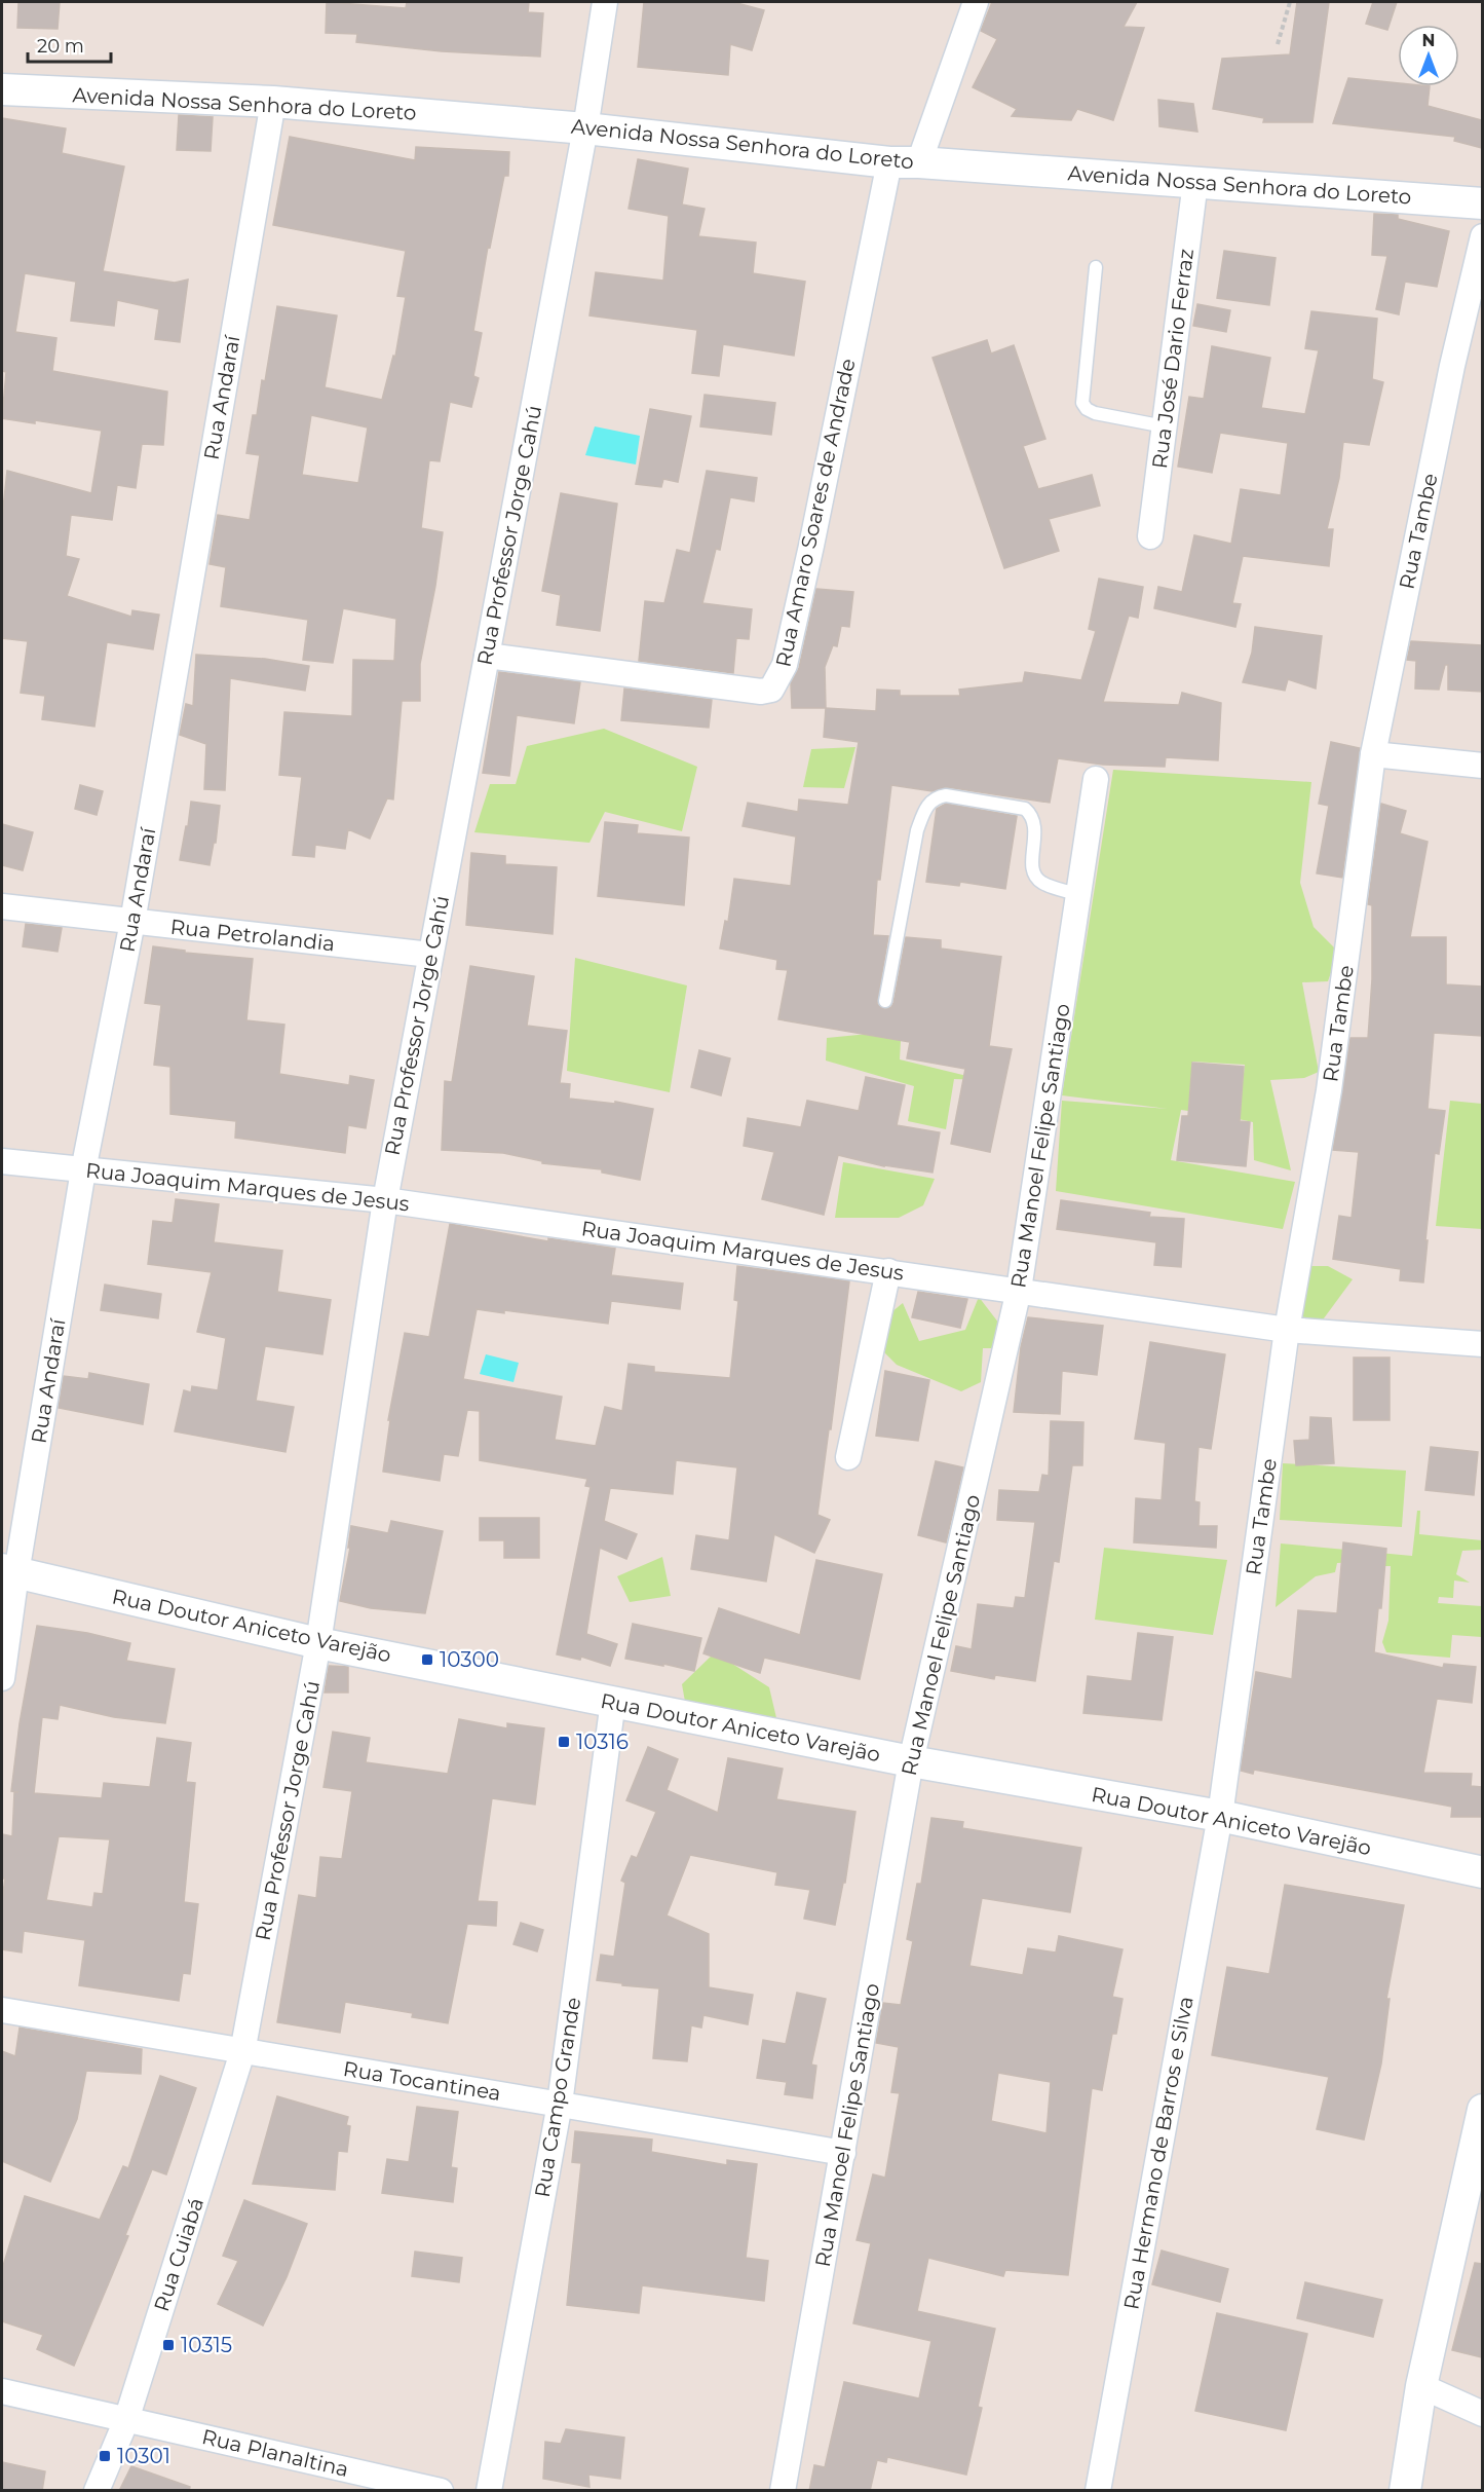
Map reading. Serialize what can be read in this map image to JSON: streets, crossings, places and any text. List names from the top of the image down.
{
  "streets": {
    "street": [
      "Avenida Nossa Senhora do Loreto",
      "Rua José Dario Ferraz",
      "Rua Andaraí",
      "Rua Amaro Soares de Andrade",
      "Rua Tambe",
      "Rua Professor Jorge Cahú",
      "Rua Petrolandia",
      "Rua Manoel Felipe Santiago",
      "Rua Joaquim Marques de Jesus",
      "Rua Doutor Aniceto Varejão",
      "Rua Tocantinea",
      "Rua Campo Grande",
      "Rua Hermano de Barros e Silva",
      "Rua Cuiabá",
      "Rua Planaltina"
    ]
  },
  "crossings": [
    ["Avenida Nossa Senhora do Loreto", "Rua José Dario Ferraz"],
    ["Avenida Nossa Senhora do Loreto", "Rua Andaraí"],
    ["Avenida Nossa Senhora do Loreto", "Rua Amaro Soares de Andrade"],
    ["Avenida Nossa Senhora do Loreto", "Rua Professor Jorge Cahú"],
    ["Rua Andaraí", "Rua Petrolandia"],
    ["Rua Andaraí", "Rua Joaquim Marques de Jesus"],
    ["Rua Andaraí", "Rua Doutor Aniceto Varejão"],
    ["Rua Amaro Soares de Andrade", "Rua Professor Jorge Cahú"],
    ["Rua Tambe", "Rua Joaquim Marques de Jesus"],
    ["Rua Tambe", "Rua Doutor Aniceto Varejão"],
    ["Rua Tambe", "Rua Hermano de Barros e Silva"],
    ["Rua Professor Jorge Cahú", "Rua Petrolandia"],
    ["Rua Professor Jorge Cahú", "Rua Joaquim Marques de Jesus"],
    ["Rua Professor Jorge Cahú", "Rua Doutor Aniceto Varejão"],
    ["Rua Professor Jorge Cahú", "Rua Tocantinea"],
    ["Rua Professor Jorge Cahú", "Rua Cuiabá"],
    ["Rua Manoel Felipe Santiago", "Rua Joaquim Marques de Jesus"],
    ["Rua Manoel Felipe Santiago", "Rua Doutor Aniceto Varejão"],
    ["Rua Manoel Felipe Santiago", "Rua Tocantinea"],
    ["Rua Doutor Aniceto Varejão", "Rua Campo Grande"],
    ["Rua Doutor Aniceto Varejão", "Rua Hermano de Barros e Silva"],
    ["Rua Tocantinea", "Rua Campo Grande"],
    ["Rua Tocantinea", "Rua Cuiabá"],
    ["Rua Cuiabá", "Rua Planaltina"]
  ],
  "places": {
    "transit": [
      "10300",
      "10316",
      "10315",
      "10301"
    ]
  },
  "scale_bar": "20 m",
  "north": "top"
}
